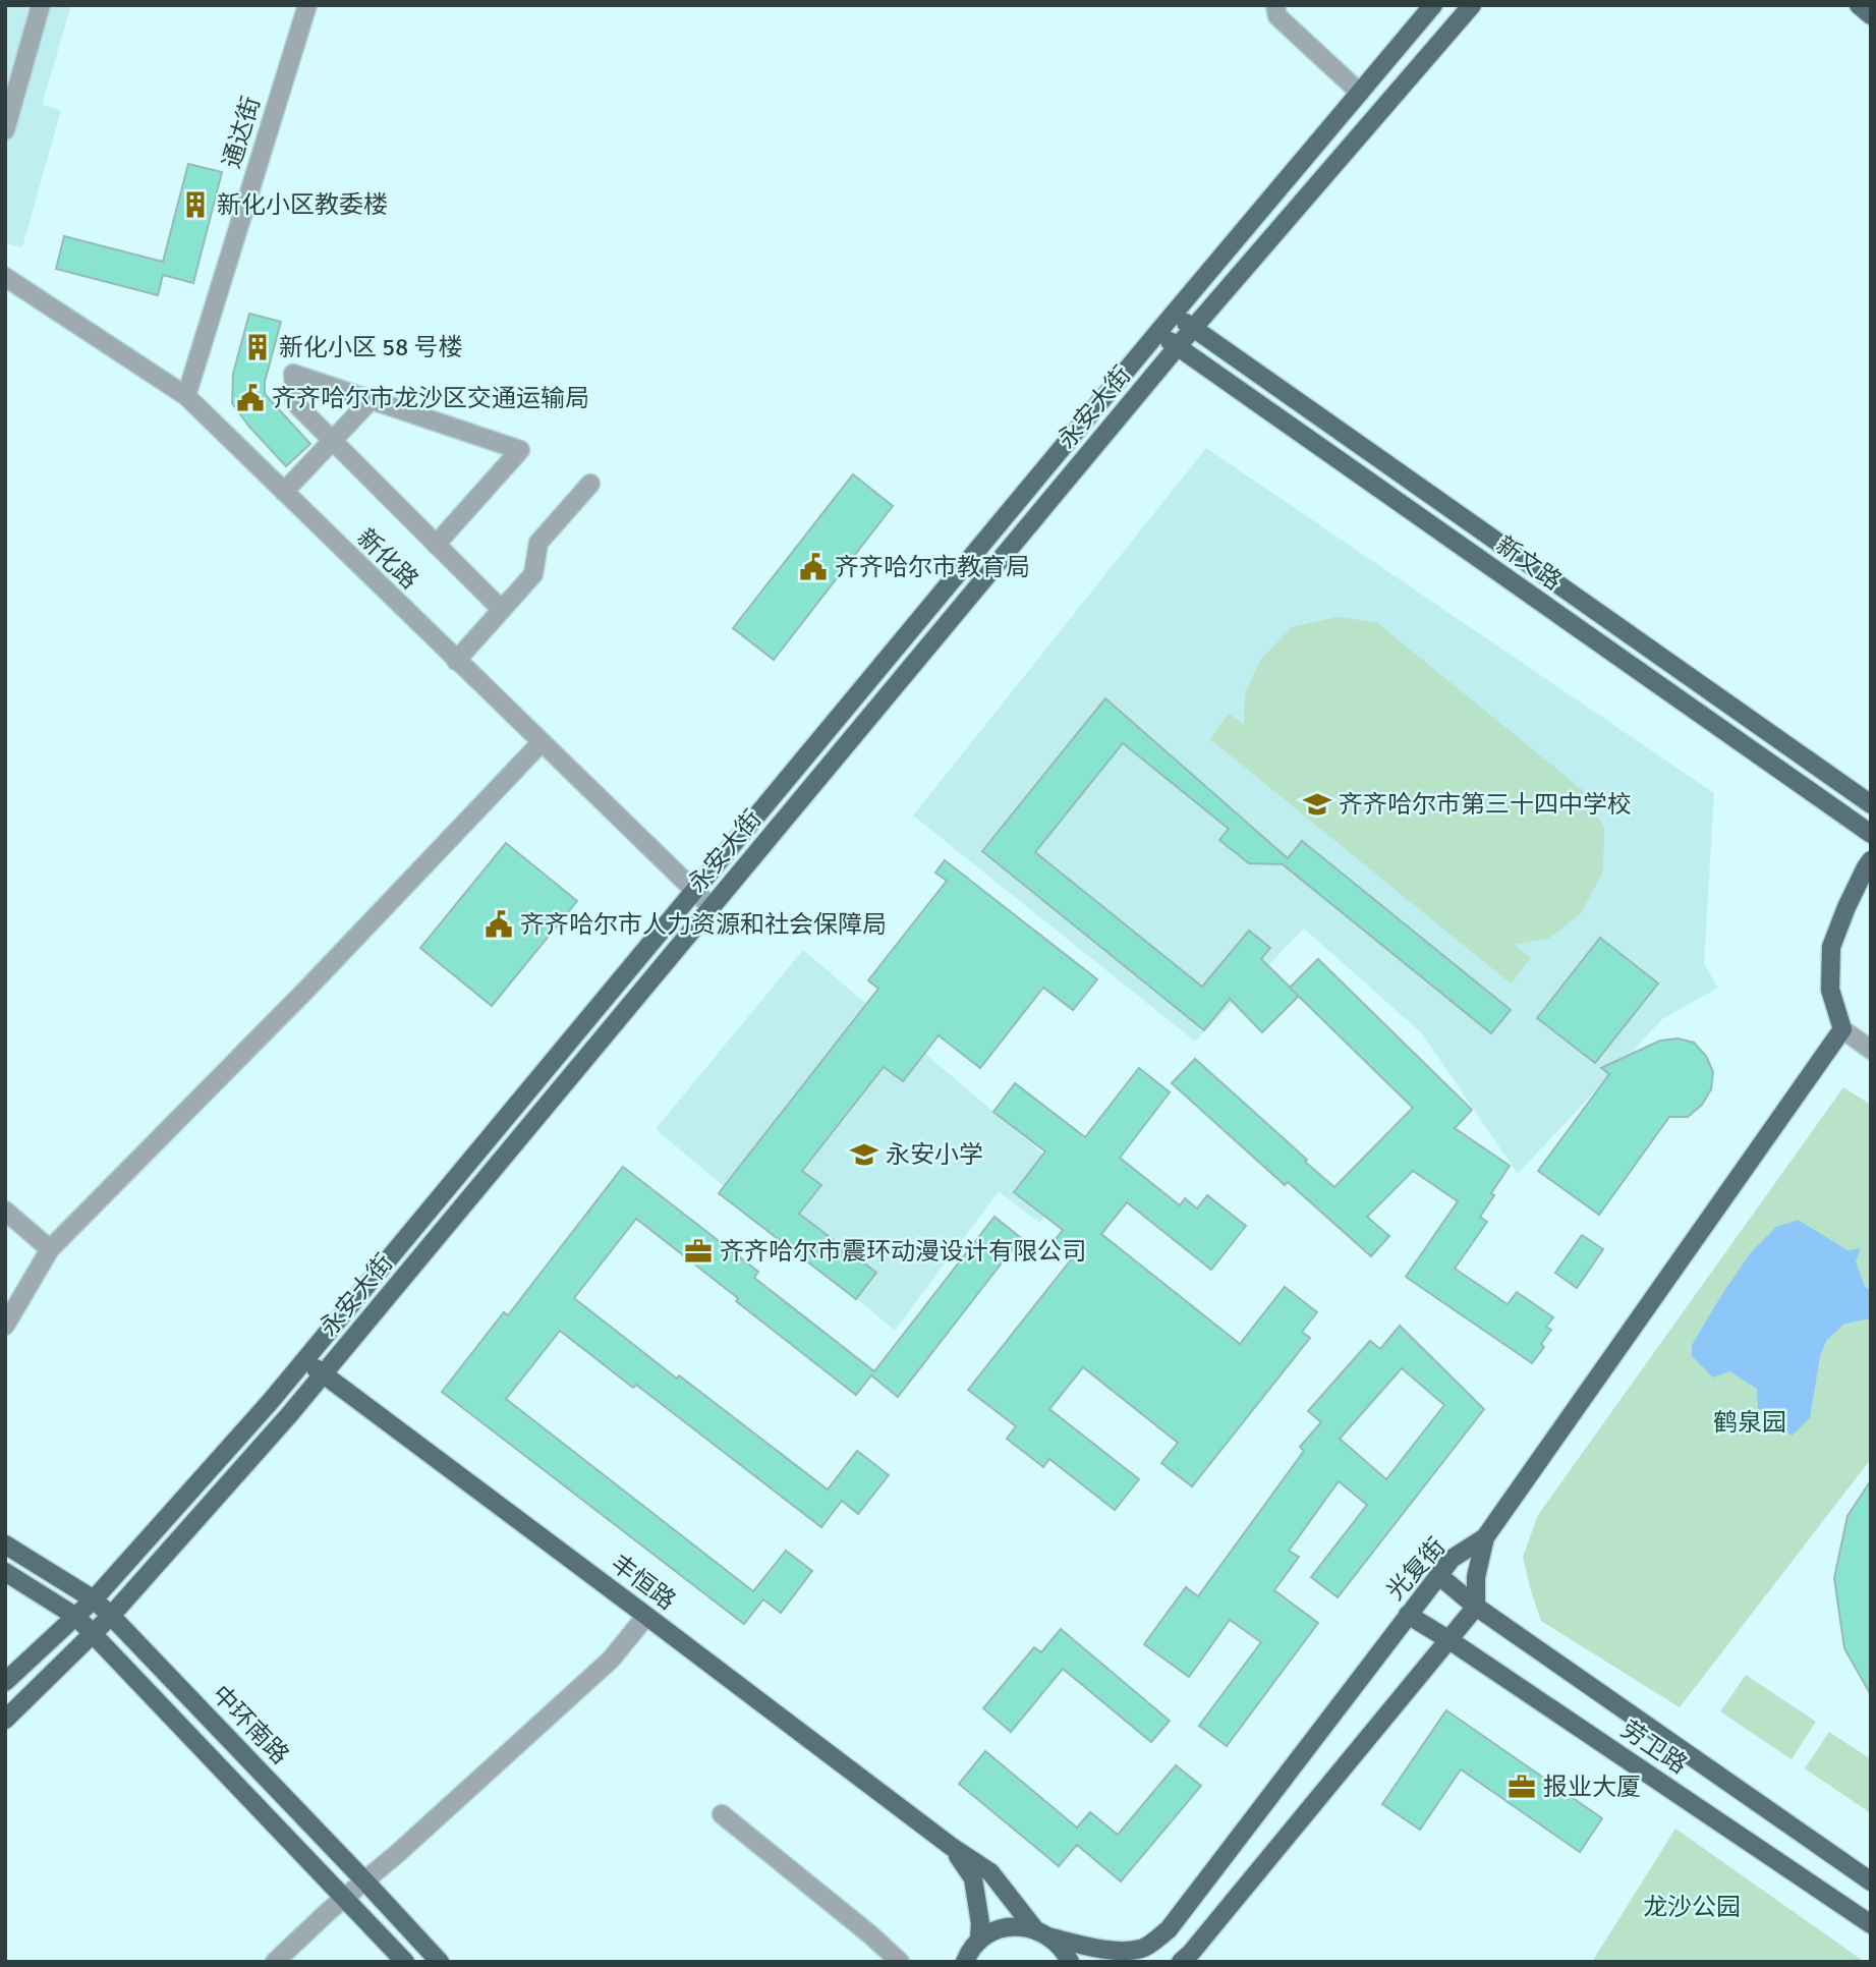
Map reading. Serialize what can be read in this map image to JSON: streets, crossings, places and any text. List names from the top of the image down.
{
  "streets": {
    "main road": [
      "永安大街",
      "新文路",
      "光复街",
      "丰恒路",
      "中环南路",
      "劳卫路"
    ],
    "street": ["通达街", "新化路"]
  },
  "crossings": [
    ["通达街", "新化路"],
    ["永安大街", "新化路"],
    ["永安大街", "新文路"],
    ["永安大街", "丰恒路"],
    ["永安大街", "中环南路"],
    ["光复街", "劳卫路"]
  ],
  "parks": ["鹤泉园", "龙沙公园"],
  "places": {
    "building": ["新化小区教委楼", "新化小区 58 号楼"],
    "public building": ["齐齐哈尔市龙沙区交通运输局", "齐齐哈尔市教育局", "齐齐哈尔市人力资源和社会保障局"],
    "school or university": ["齐齐哈尔市第三十四中学校", "永安小学"],
    "office": ["齐齐哈尔市震环动漫设计有限公司", "报业大厦"]
  }
}
